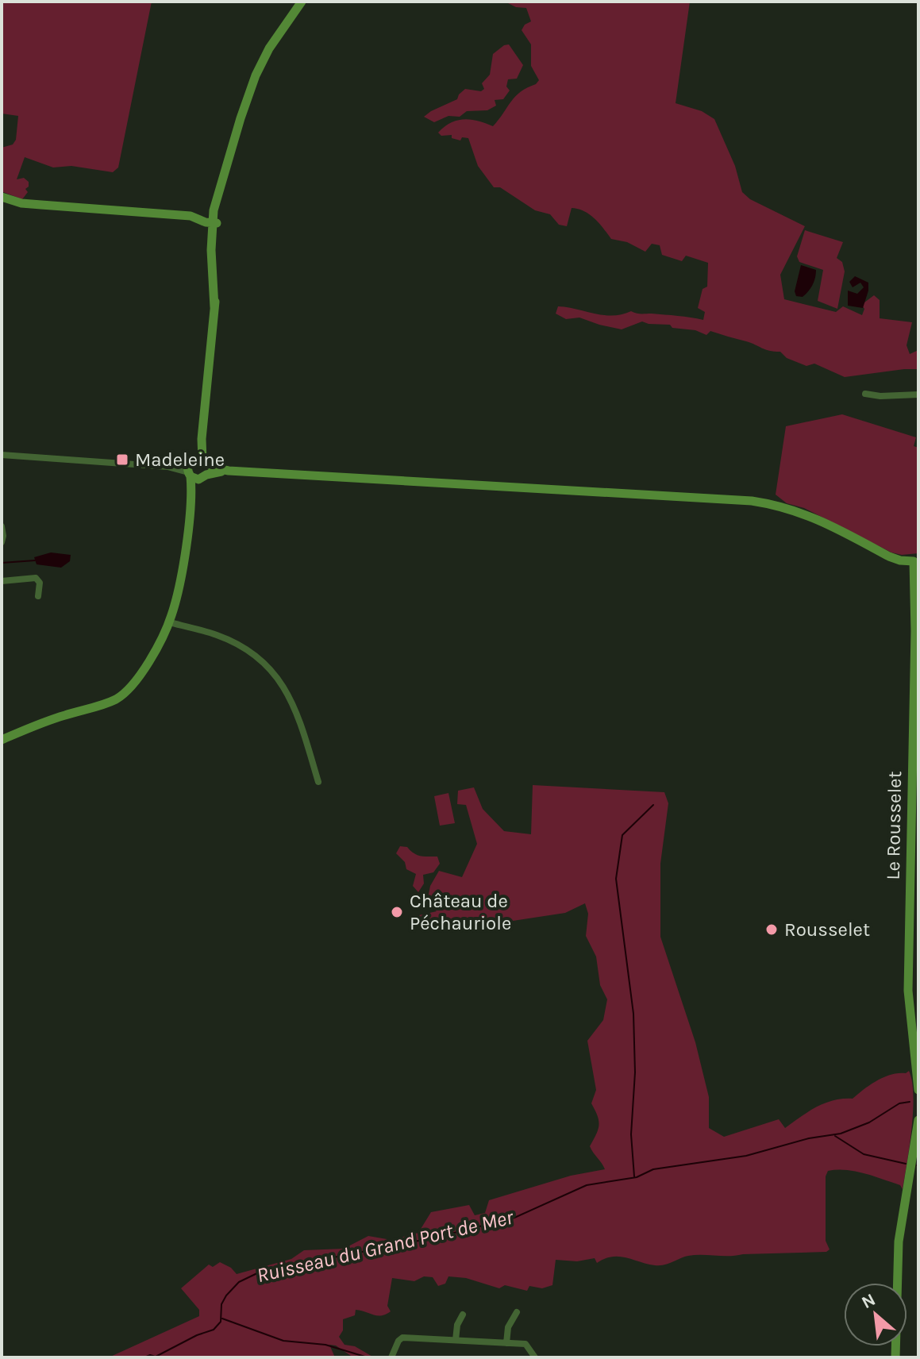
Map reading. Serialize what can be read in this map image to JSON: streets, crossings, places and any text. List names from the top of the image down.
{
  "streets": {
    "street": ["Le Rousselet"]
  },
  "water": ["Ruisseau du Grand Port de Mer"],
  "places": {
    "transit": ["Madeleine"],
    "other": ["Château de Péchauriole", "Rousselet"]
  },
  "north": "top left"
}
